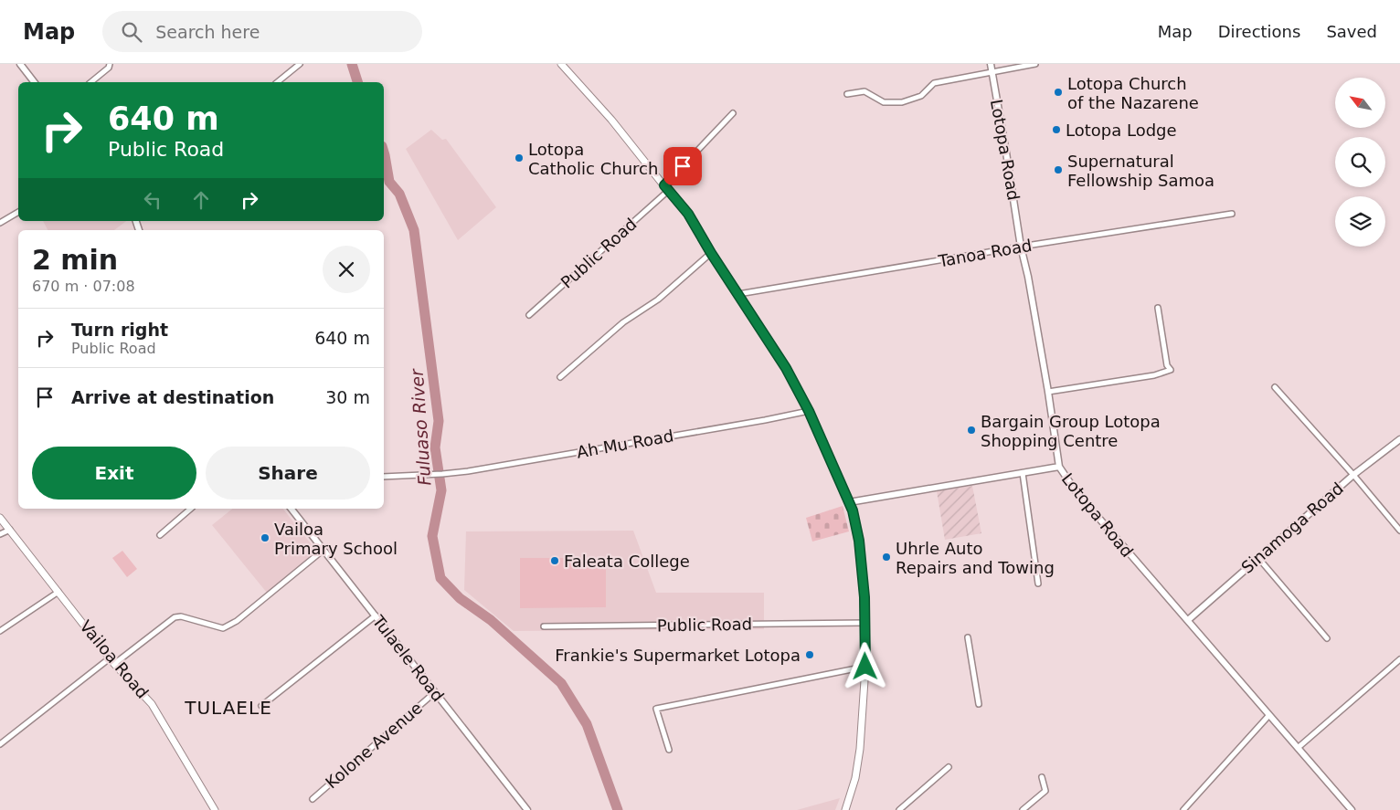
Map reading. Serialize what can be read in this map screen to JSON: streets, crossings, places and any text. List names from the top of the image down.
{
  "streets": {
    "main road": ["Vailoa Road"],
    "street": [
      "Lotopa Road",
      "Public Road",
      "Tanoa Road",
      "Ah Mu Road",
      "Sinamoga Road",
      "Tulaele Road",
      "Kolone Avenue"
    ]
  },
  "crossings": [
    ["Lotopa Road", "Tanoa Road"],
    ["Lotopa Road", "Sinamoga Road"],
    ["Tulaele Road", "Kolone Avenue"]
  ],
  "districts": ["TULAELE"],
  "water": ["Fuluaso River"],
  "places": [
    "Lotopa Church of the Nazarene",
    "Lotopa Lodge",
    "Lotopa Catholic Church",
    "Supernatural Fellowship Samoa",
    "Bargain Group Lotopa Shopping Centre",
    "Vailoa Primary School",
    "Uhrle Auto Repairs and Towing",
    "Faleata College",
    "Frankie's Supermarket Lotopa"
  ],
  "north": "top left",
  "page": {
    "header": "Map",
    "search": "Search here",
    "nav": ["Map", "Directions", "Saved"],
    "turn": ["640 m", "Public Road"],
    "heading": ["2 min", "670 m · 07:08"],
    "list": [
      {
        "name": "Turn right",
        "note": "Public Road",
        "value": "640 m"
      },
      {
        "name": "Arrive at destination",
        "value": "30 m"
      }
    ],
    "buttons": ["Exit", "Share"]
  }
}
